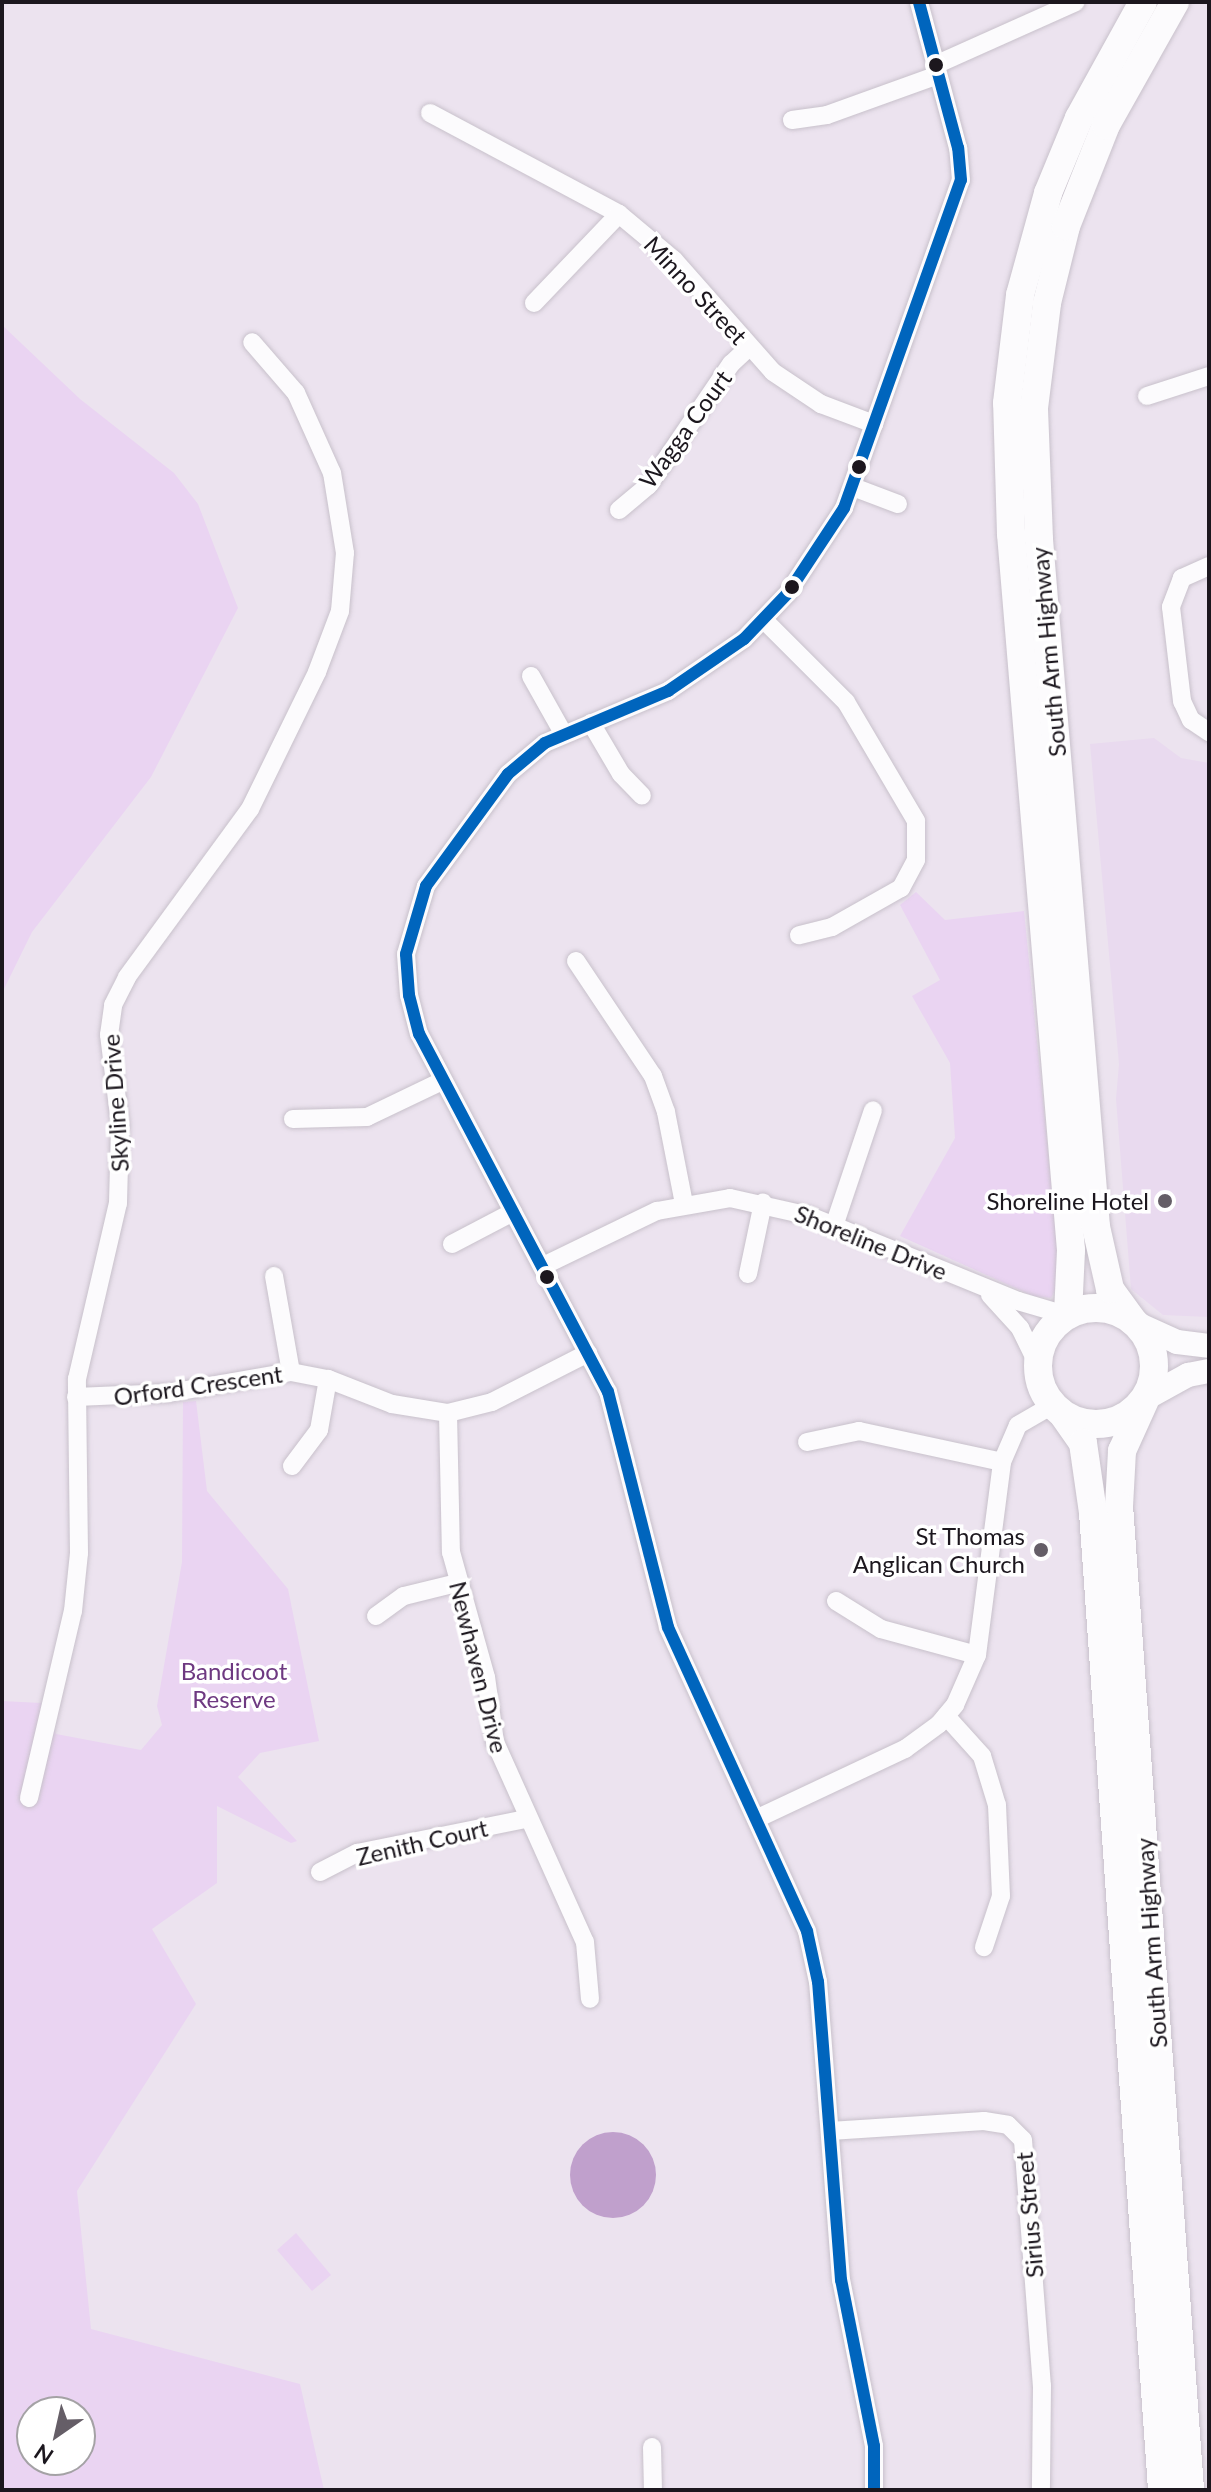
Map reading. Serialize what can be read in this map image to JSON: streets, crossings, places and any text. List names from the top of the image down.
{
  "streets": {
    "main road": ["South Arm Highway"],
    "street": [
      "Minno Street",
      "Wagga Court",
      "Skyline Drive",
      "Shoreline Drive",
      "Orford Crescent",
      "Newhaven Drive",
      "Zenith Court",
      "Sirius Street"
    ]
  },
  "crossings": [
    ["Minno Street", "Wagga Court"],
    ["South Arm Highway", "Shoreline Drive"],
    ["Skyline Drive", "Orford Crescent"],
    ["Orford Crescent", "Newhaven Drive"],
    ["Newhaven Drive", "Zenith Court"]
  ],
  "parks": ["Bandicoot Reserve"],
  "places": ["Shoreline Hotel", "St Thomas Anglican Church"],
  "north": "bottom left"
}
